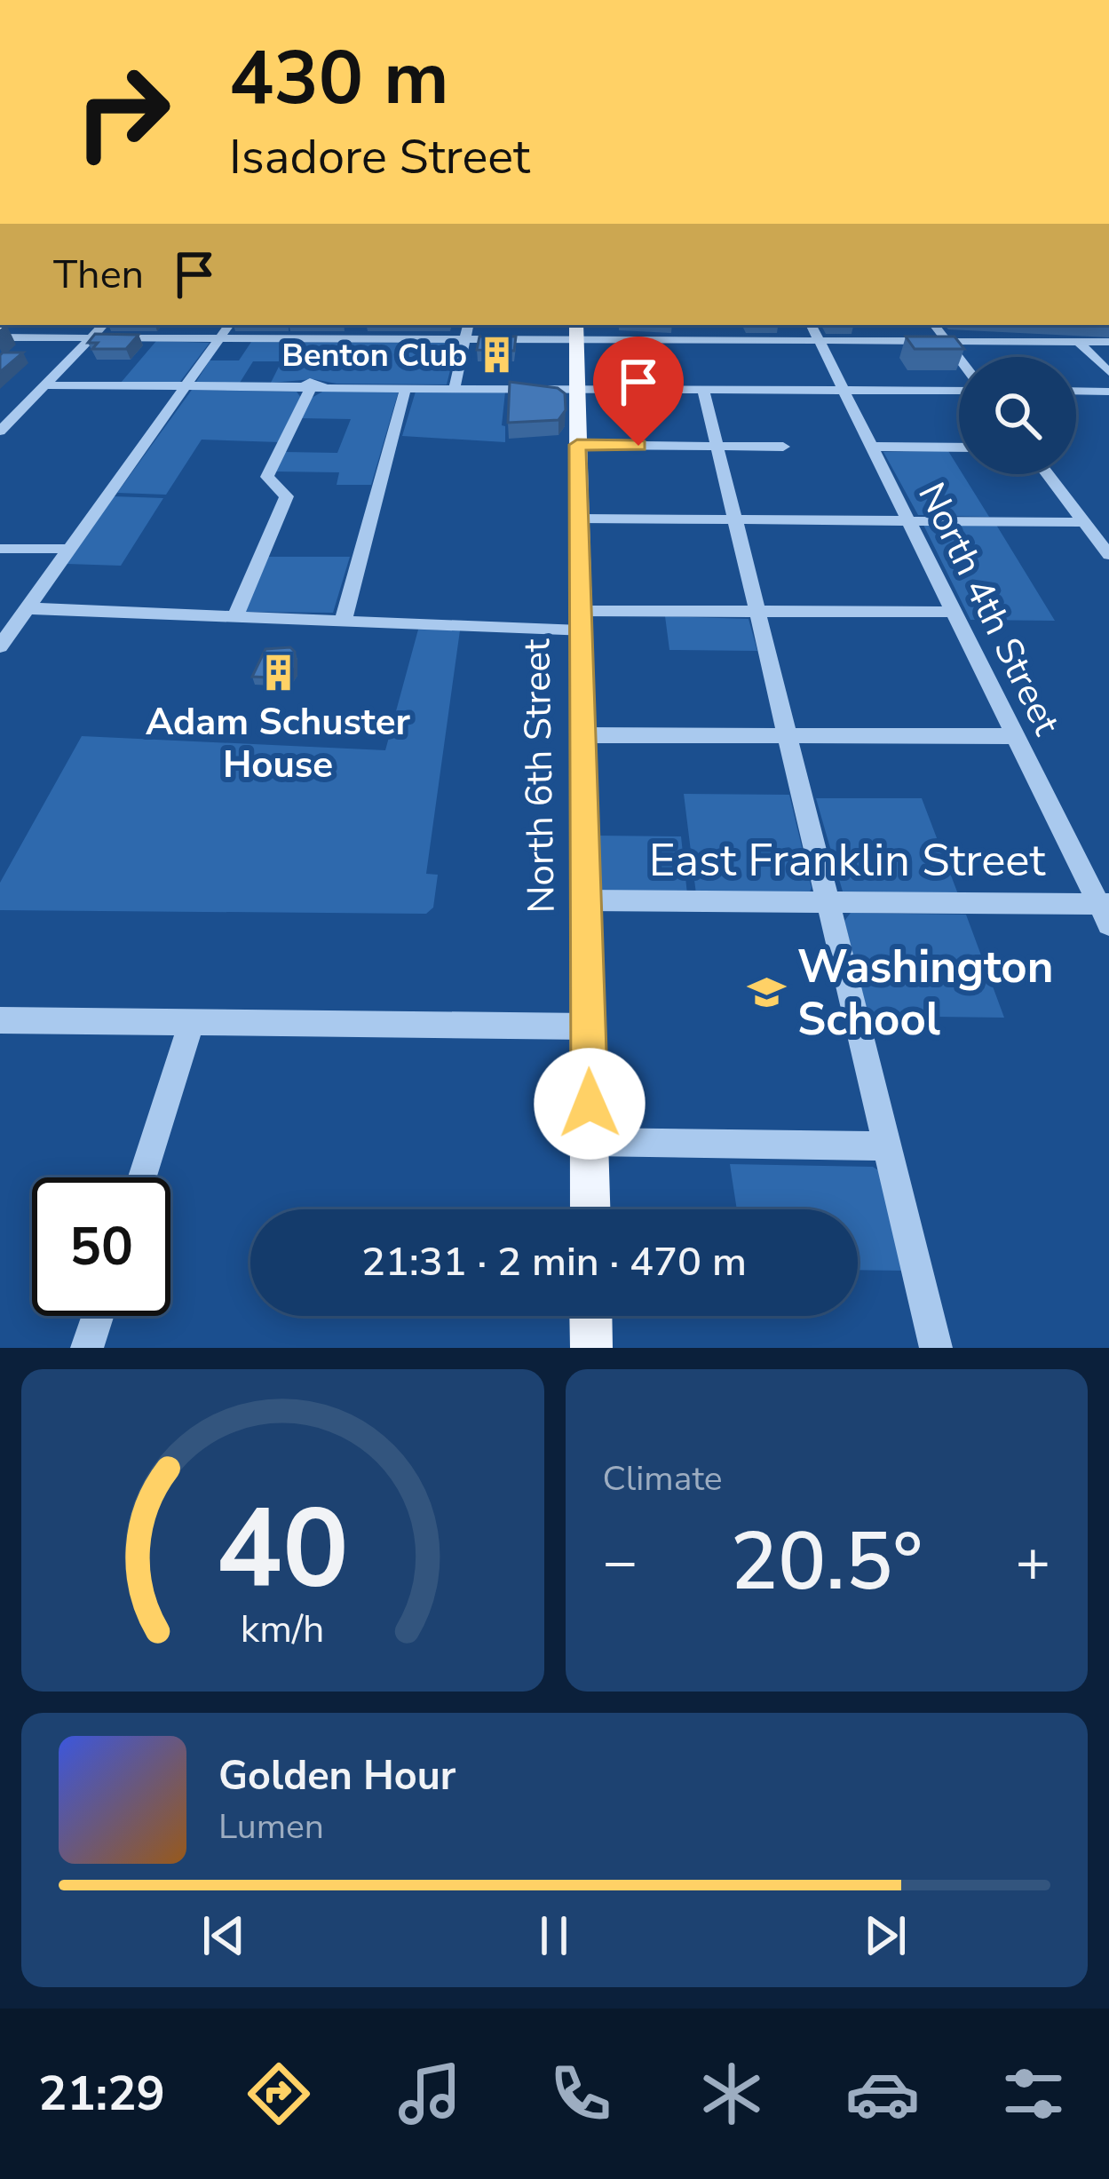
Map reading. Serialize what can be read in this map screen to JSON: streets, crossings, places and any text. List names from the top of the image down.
{
  "streets": {
    "main road": ["North 6th Street"],
    "street": ["North 4th Street", "East Franklin Street"]
  },
  "crossings": [
    ["North 4th Street", "East Franklin Street"],
    ["North 6th Street", "East Franklin Street"]
  ],
  "places": {
    "building": ["Benton Club", "Adam Schuster House"],
    "school or university": ["Washington School"]
  },
  "page": {
    "turn": ["430 m", "Isadore Street"],
    "then": "Then",
    "limit": "50",
    "trip": "21:31 · 2 min · 470 m",
    "tile": "Climate",
    "heat": ["−", "20.5°", "+"],
    "song": ["Golden Hour", "Lumen"],
    "tabs": "21:29",
    "gauge": ["40", "km/h"]
  }
}
